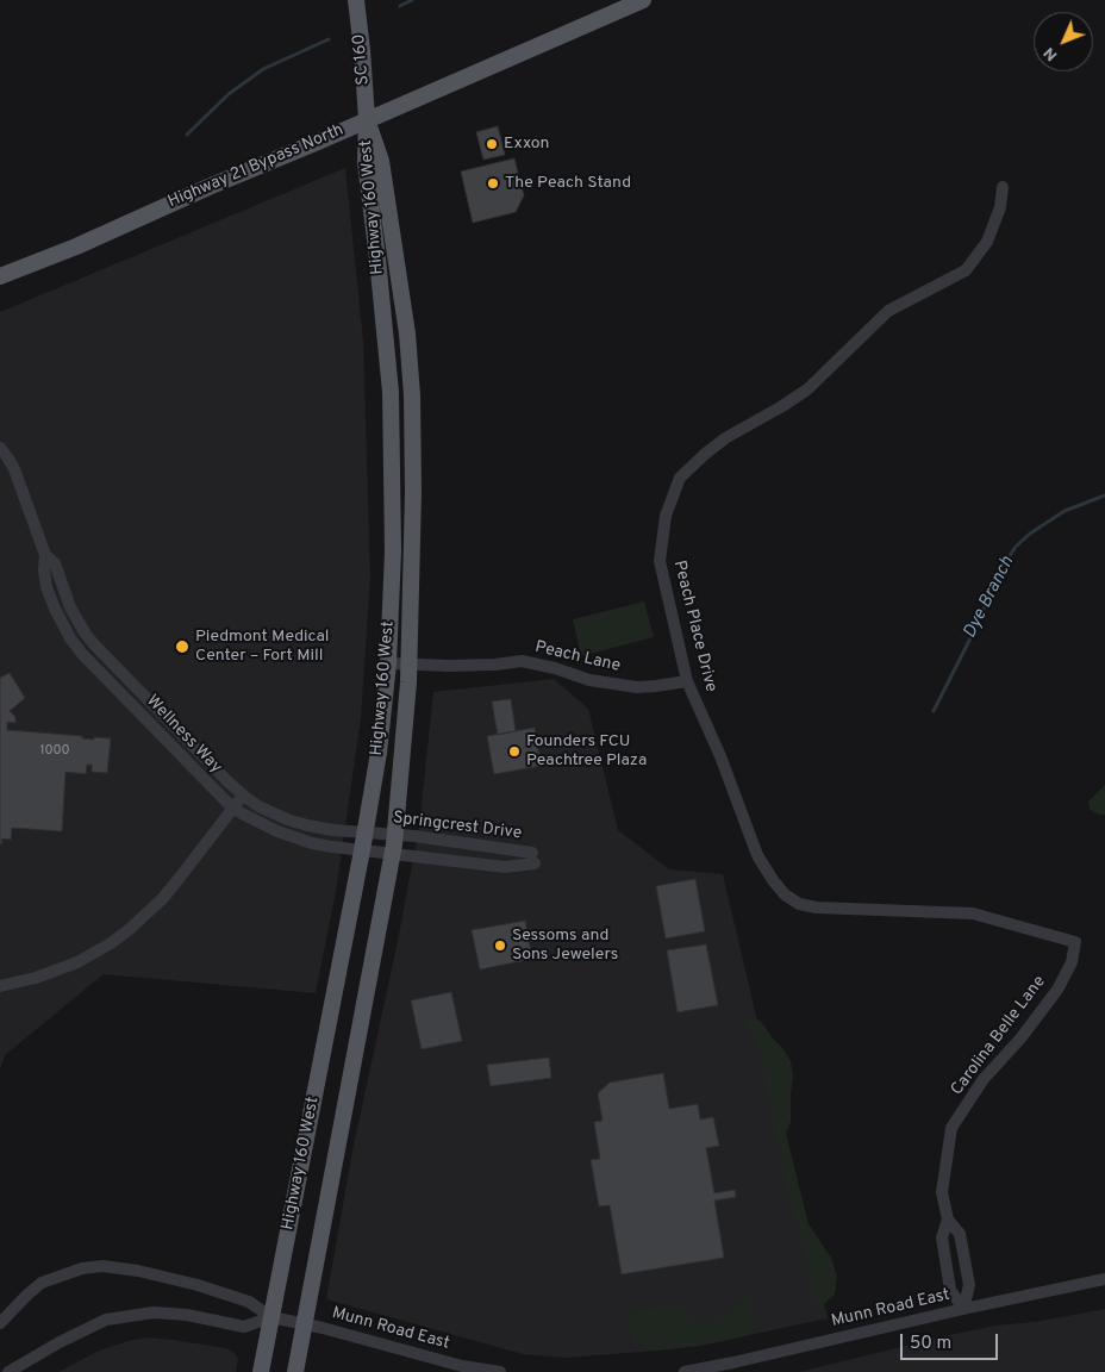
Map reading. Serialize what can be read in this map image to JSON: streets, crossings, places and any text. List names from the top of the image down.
{
  "streets": {
    "main road": ["SC 160", "Highway 21 Bypass North", "Highway 160 West"],
    "street": [
      "Peach Place Drive",
      "Peach Lane",
      "Wellness Way",
      "Springcrest Drive",
      "Carolina Belle Lane",
      "Munn Road East"
    ]
  },
  "crossings": [
    ["SC 160", "Highway 21 Bypass North"],
    ["SC 160", "Highway 160 West"],
    ["Highway 21 Bypass North", "Highway 160 West"],
    ["Highway 160 West", "Peach Lane"],
    ["Highway 160 West", "Wellness Way"],
    ["Highway 160 West", "Springcrest Drive"],
    ["Highway 160 West", "Munn Road East"],
    ["Peach Place Drive", "Peach Lane"],
    ["Peach Place Drive", "Carolina Belle Lane"],
    ["Wellness Way", "Springcrest Drive"],
    ["Carolina Belle Lane", "Munn Road East"]
  ],
  "water": ["Dye Branch"],
  "places": [
    "Exxon",
    "The Peach Stand",
    "Piedmont Medical Center – Fort Mill",
    "Founders FCU Peachtree Plaza",
    "Sessoms and Sons Jewelers"
  ],
  "house_numbers": ["1000"],
  "scale_bar": "50 m",
  "north": "bottom left"
}
